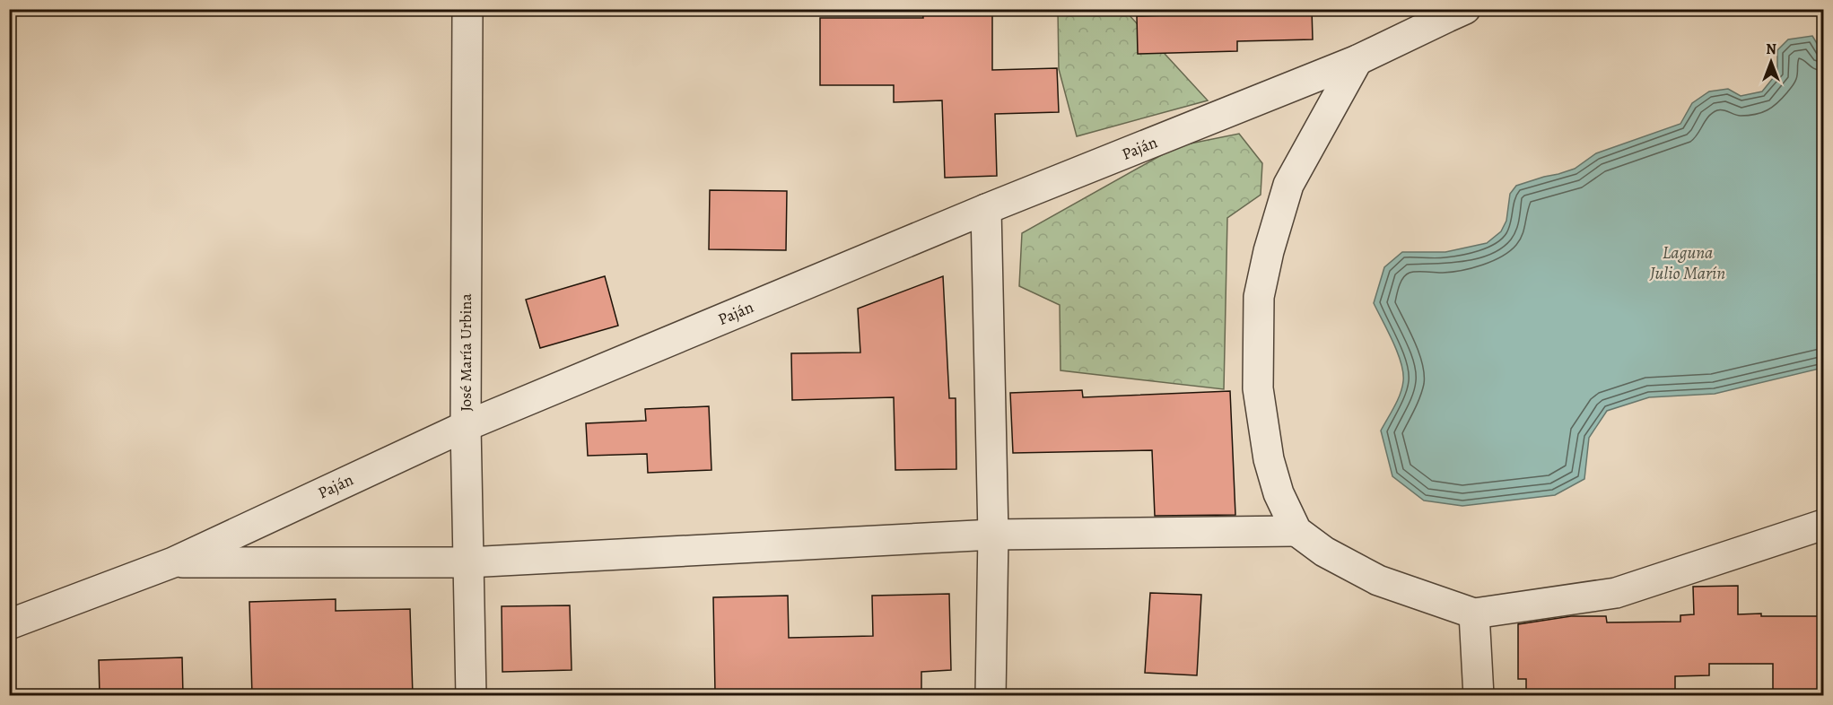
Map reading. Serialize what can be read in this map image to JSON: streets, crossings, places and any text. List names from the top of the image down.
{
  "streets": {
    "street": ["Paján", "José María Urbina"]
  },
  "crossings": [
    ["Paján", "José María Urbina"]
  ],
  "water": ["Laguna Julio Marín"],
  "north": "top"
}
